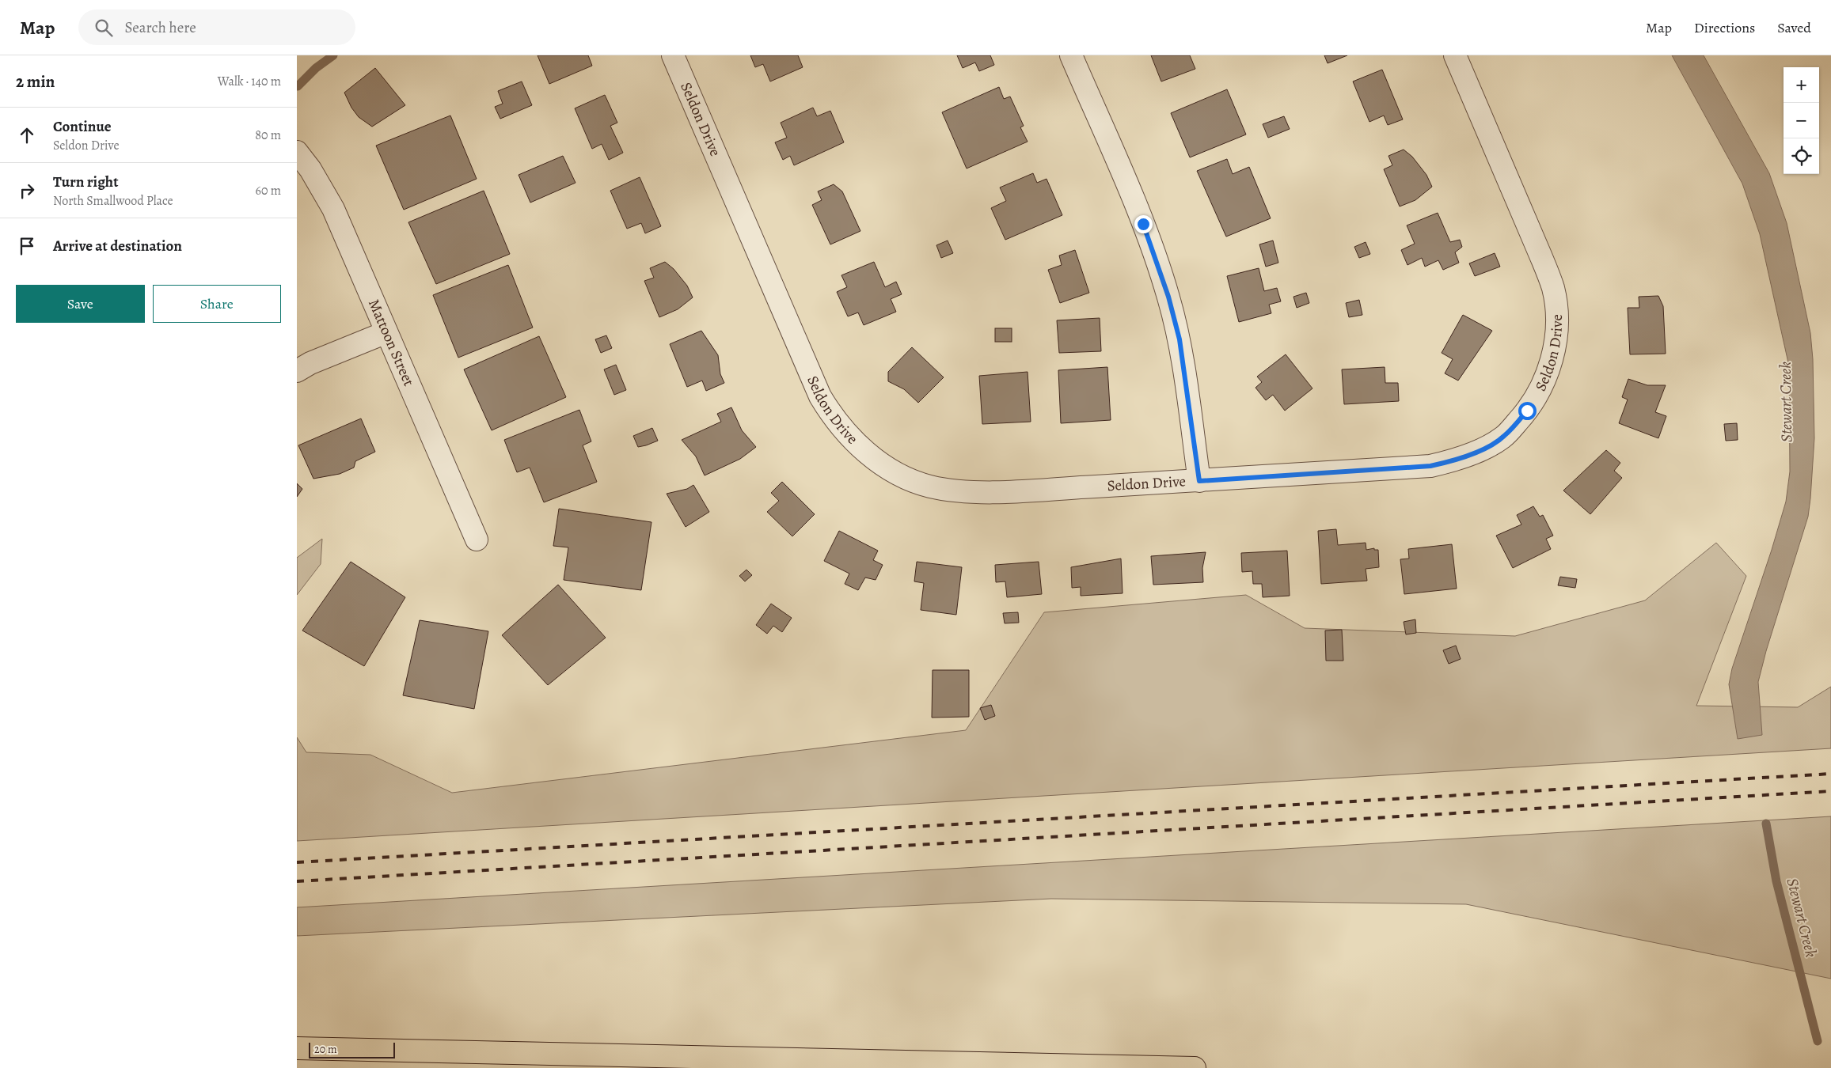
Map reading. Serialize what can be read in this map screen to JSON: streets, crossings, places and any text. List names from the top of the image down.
{
  "streets": {
    "street": ["Seldon Drive", "Mattoon Street"]
  },
  "water": ["Stewart Creek"],
  "scale_bar": "20 m",
  "page": {
    "header": "Map",
    "search": "Search here",
    "nav": ["Map", "Directions", "Saved"],
    "heading": ["2 min", "Walk · 140 m"],
    "map_buttons": ["+", "−"],
    "list": [
      ["Continue", "Seldon Drive", "80 m"],
      ["Turn right", "North Smallwood Place", "60 m"],
      "Arrive at destination"
    ],
    "buttons": ["Save", "Share"],
    "scale": "20 m"
  }
}
